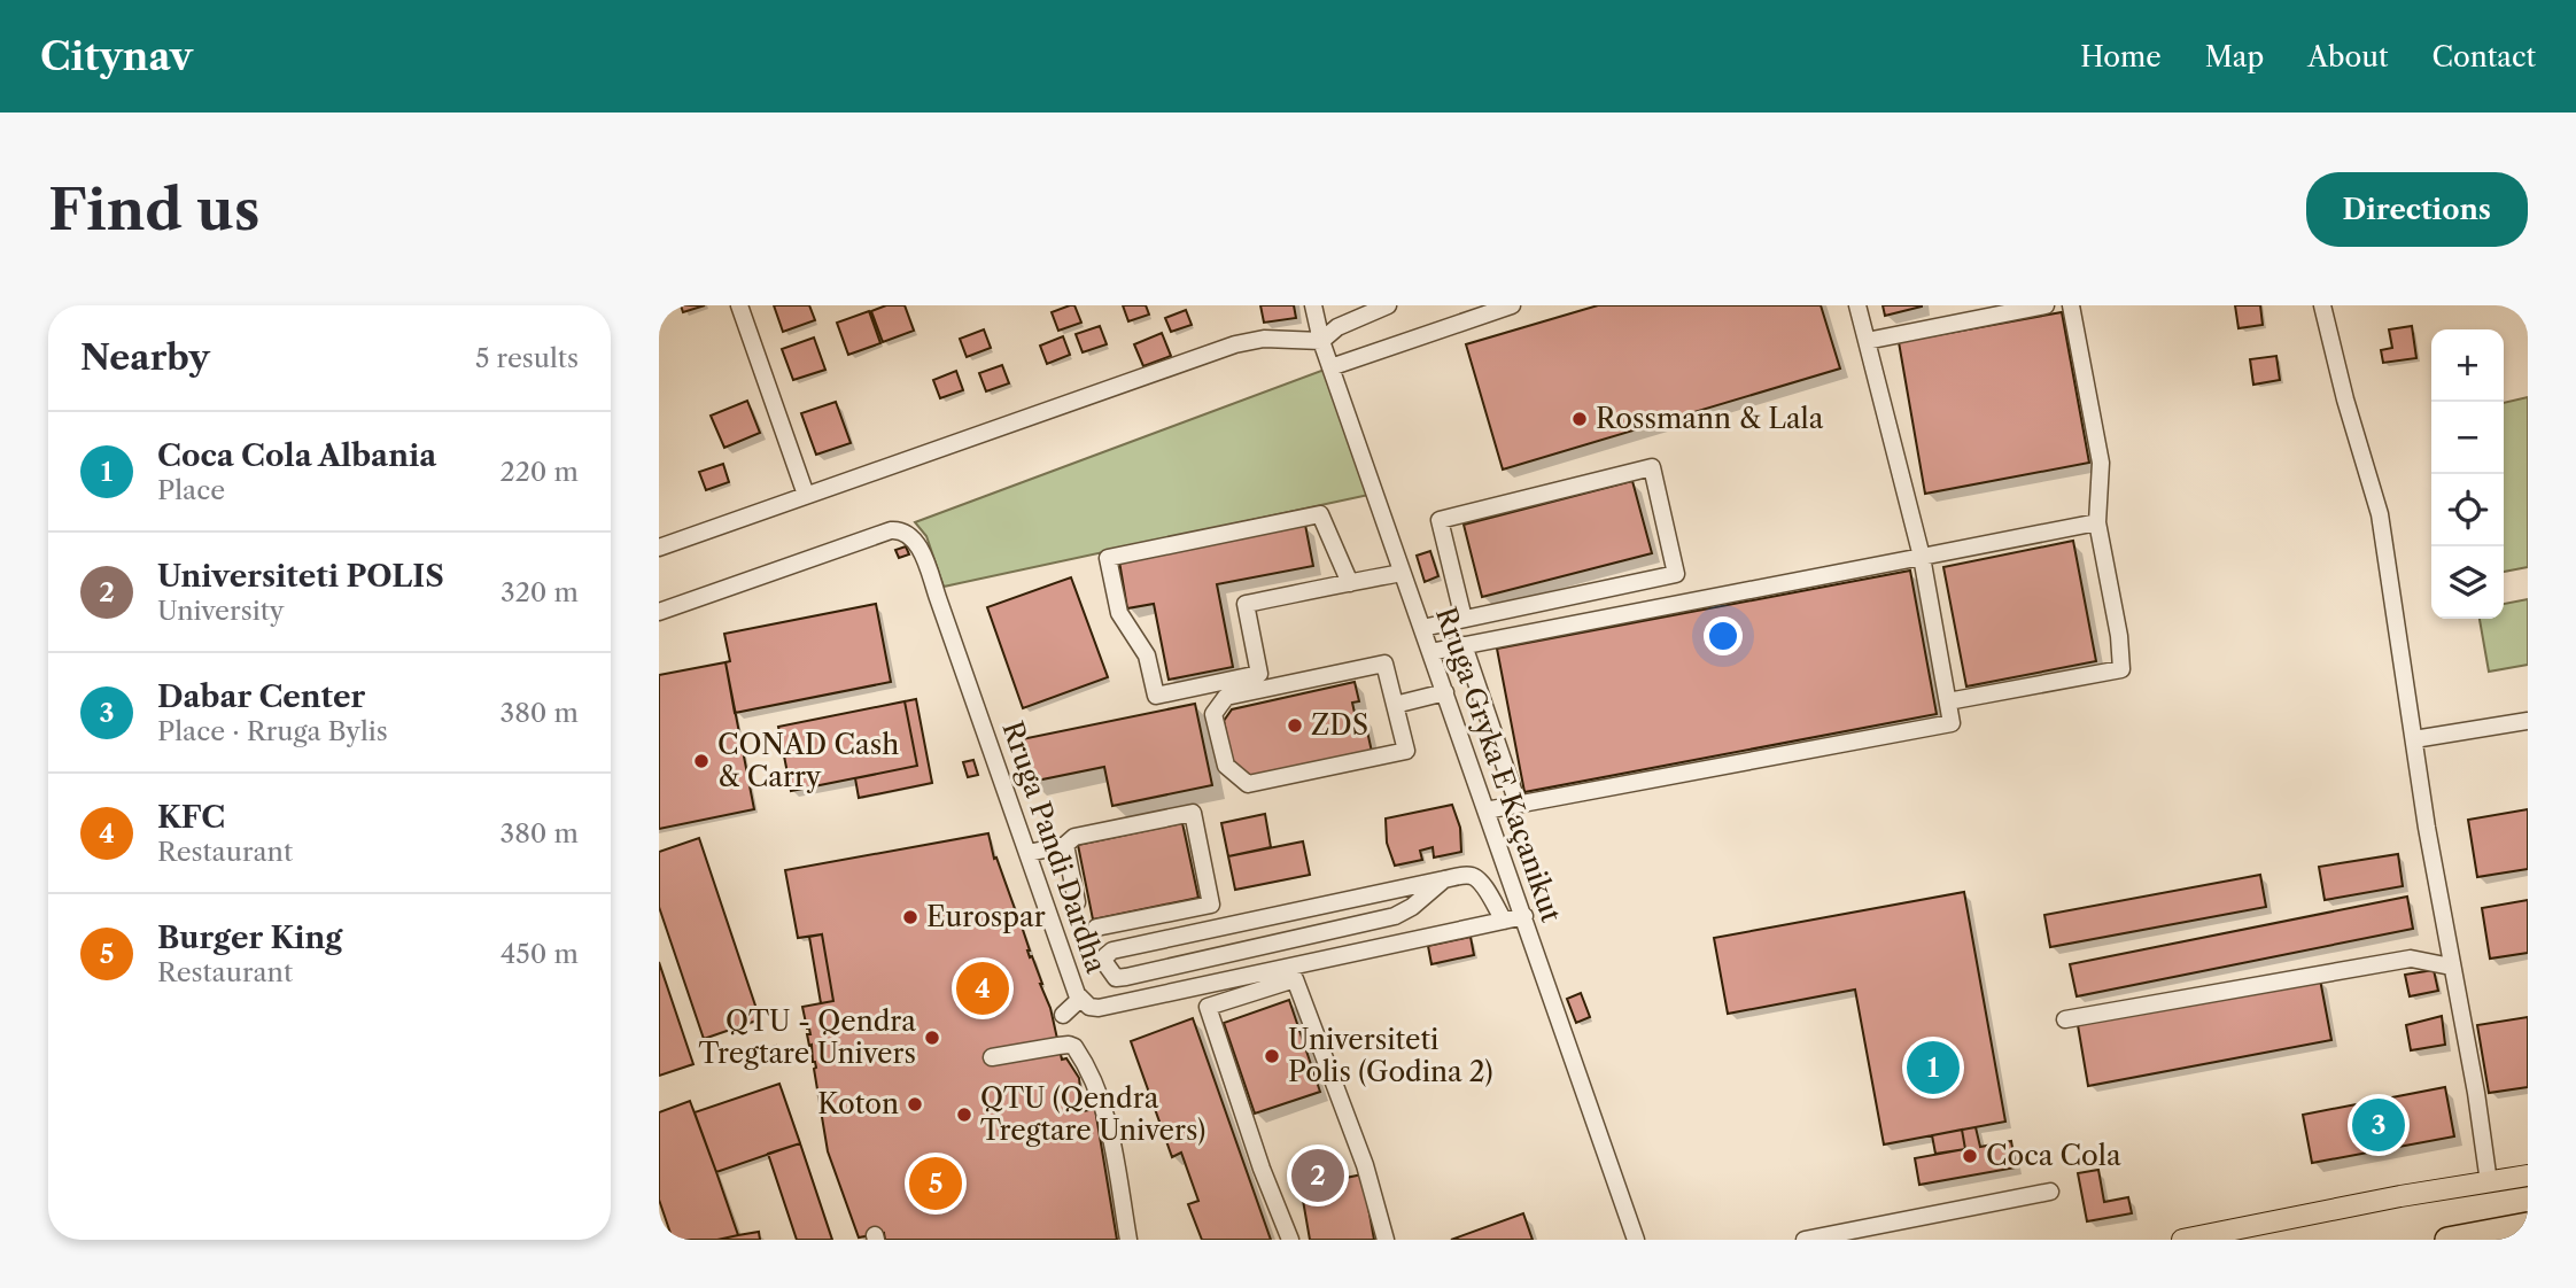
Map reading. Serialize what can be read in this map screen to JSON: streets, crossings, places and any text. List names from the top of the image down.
{
  "streets": {
    "street": ["Rruga Gryka E Kaçanikut", "Rruga Pandi Dardha"]
  },
  "crossings": [
    ["Rruga Gryka E Kaçanikut", "Rruga Pandi Dardha"]
  ],
  "places": [
    "Rossmann & Lala",
    "ZDS",
    "CONAD Cash & Carry",
    "Eurospar",
    "QTU - Qendra Tregtare Univers",
    "Universiteti Polis (Godina 2)",
    "Koton",
    "QTU (Qendra Tregtare Univers)",
    "Coca Cola"
  ],
  "page": {
    "header": "Citynav",
    "nav": [
      "Home",
      "Map",
      "About",
      "Contact"
    ],
    "buttons": "Directions",
    "title": "Find us",
    "heading": ["Nearby", "5 results"],
    "map_buttons": ["+", "−"],
    "list": [
      {
        "mark": "1",
        "name": "Coca Cola Albania",
        "note": "Place",
        "value": "220 m"
      },
      {
        "mark": "2",
        "name": "Universiteti POLIS",
        "note": "University",
        "value": "320 m"
      },
      {
        "mark": "3",
        "name": "Dabar Center",
        "note": "Place · Rruga Bylis",
        "value": "380 m"
      },
      {
        "mark": "4",
        "name": "KFC",
        "note": "Restaurant",
        "value": "380 m"
      },
      {
        "mark": "5",
        "name": "Burger King",
        "note": "Restaurant",
        "value": "450 m"
      }
    ],
    "pins": [
      "4",
      "1",
      "3",
      "2",
      "5"
    ]
  }
}
